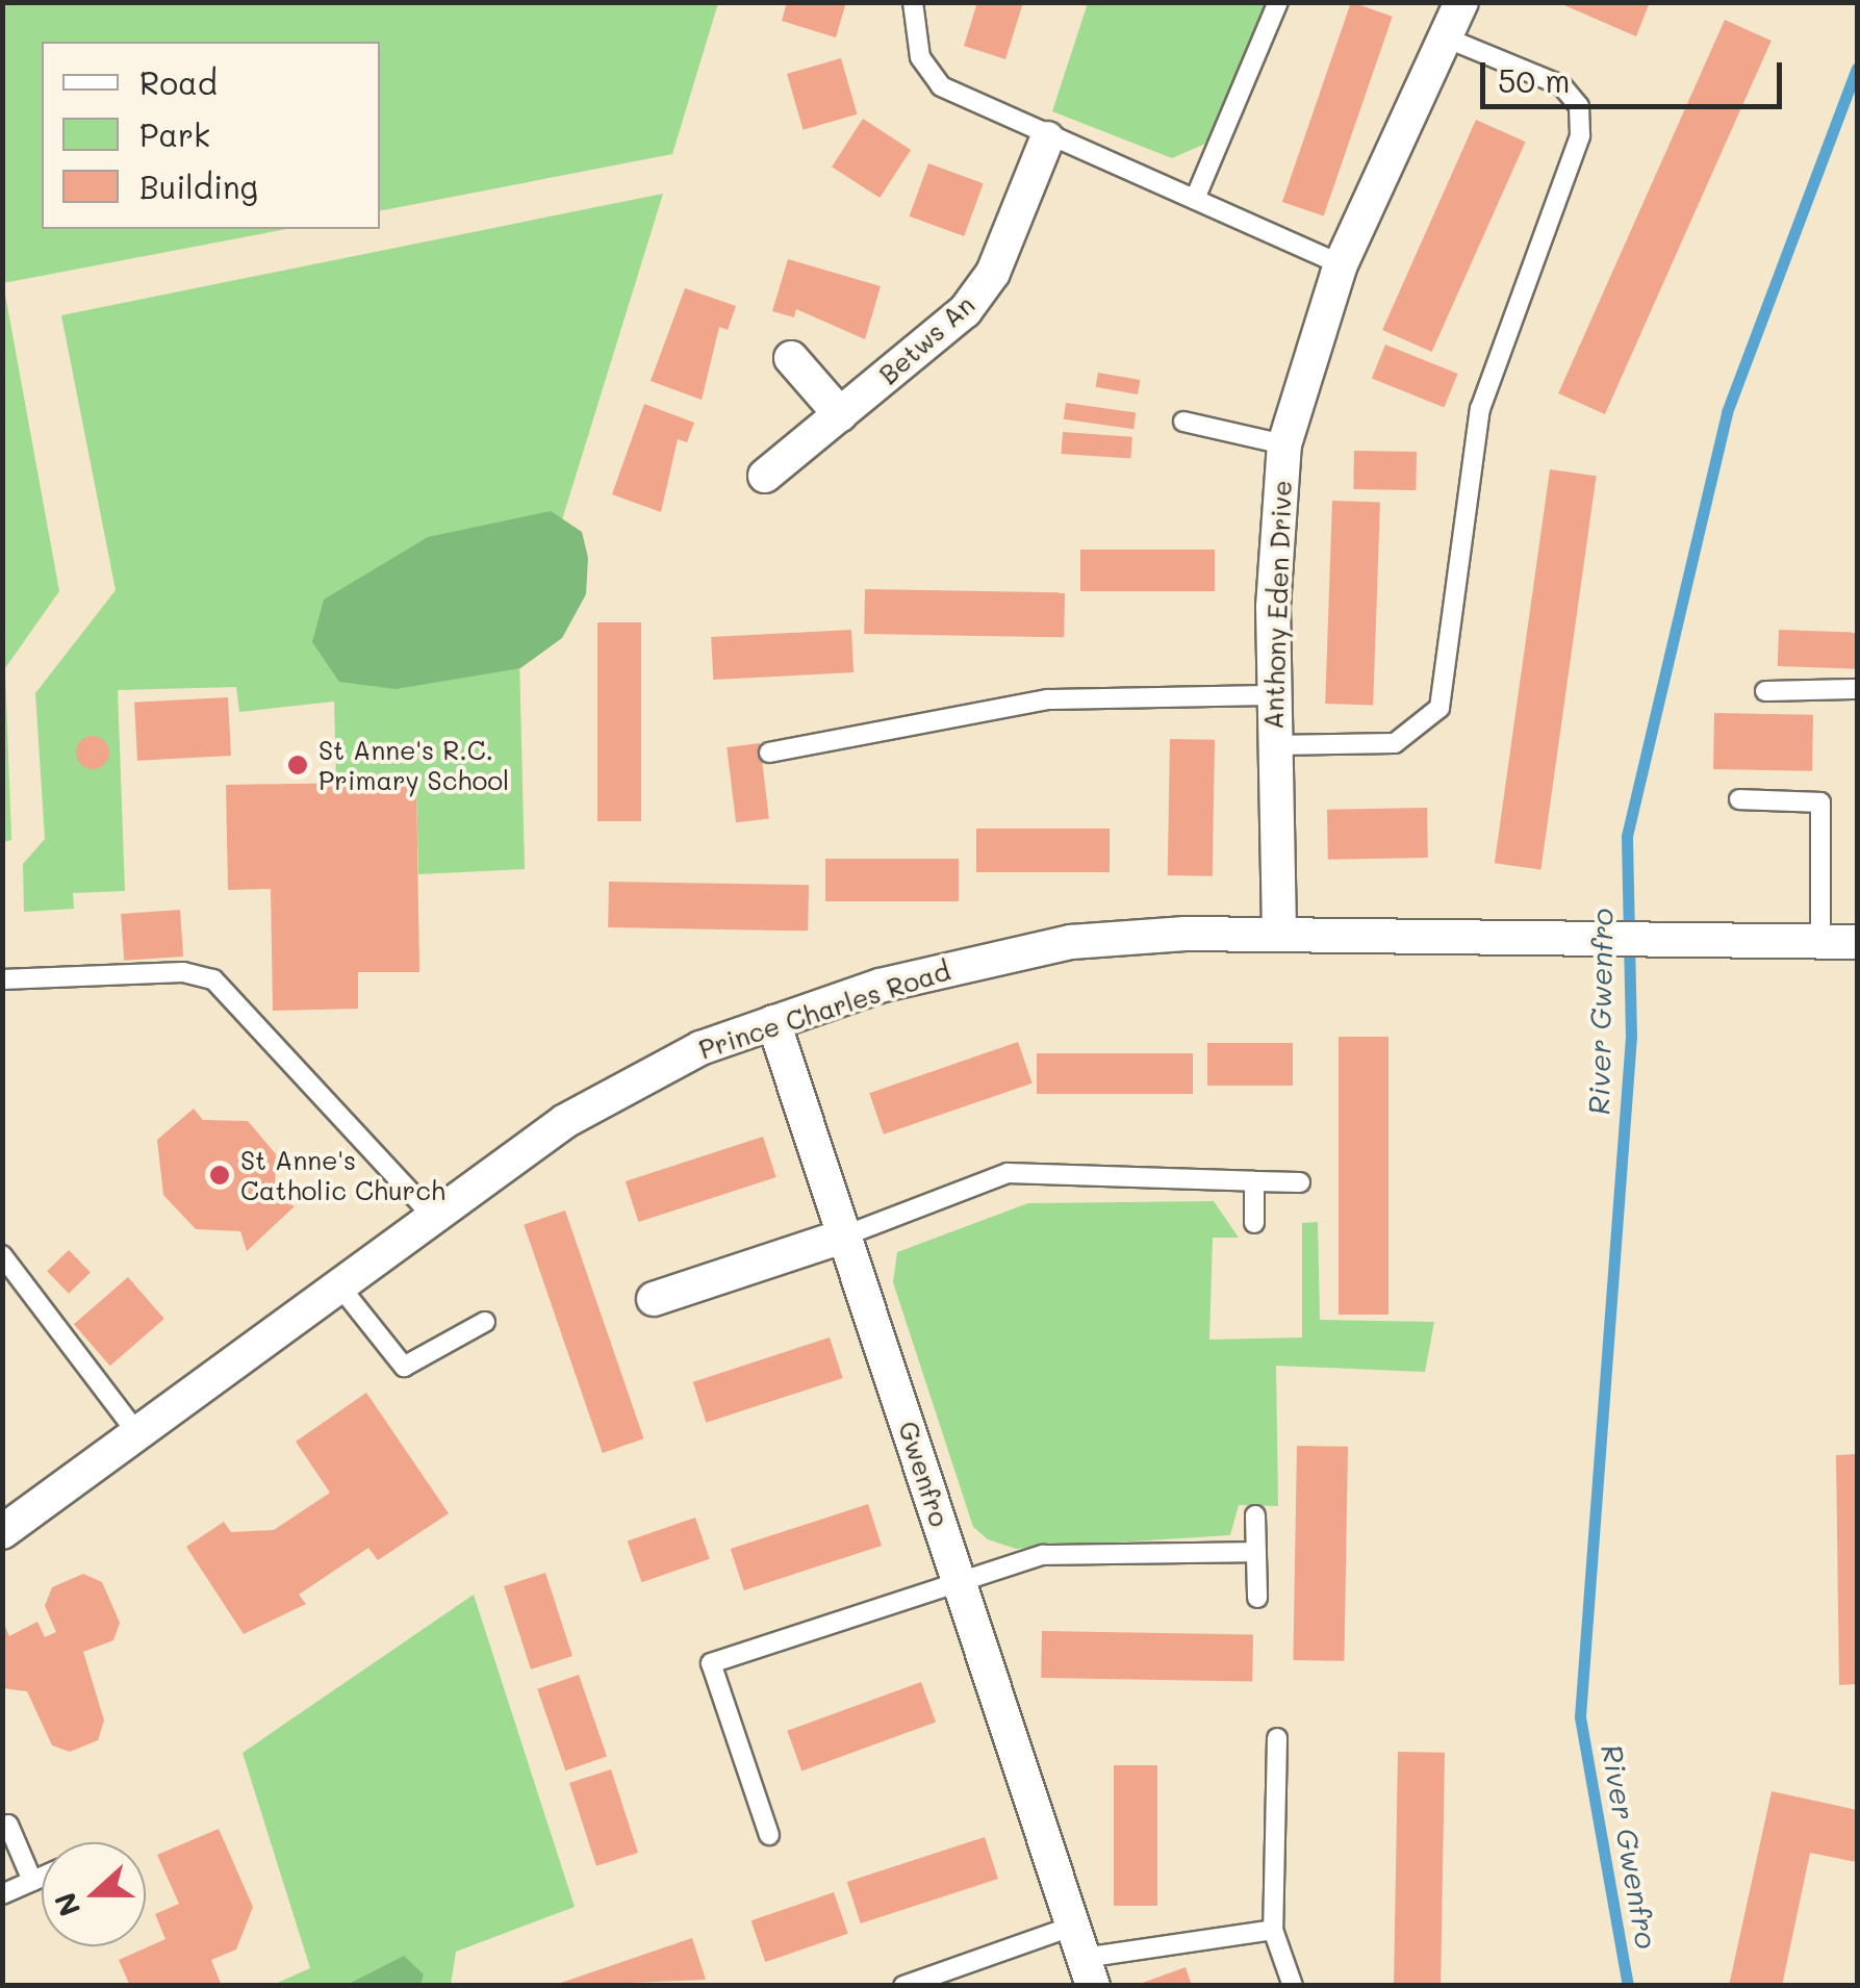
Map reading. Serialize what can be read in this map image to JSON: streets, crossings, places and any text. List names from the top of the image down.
{
  "streets": {
    "street": [
      "Betws An",
      "Anthony Eden Drive",
      "Prince Charles Road",
      "Gwenfro"
    ]
  },
  "crossings": [
    ["Anthony Eden Drive", "Prince Charles Road"],
    ["Prince Charles Road", "Gwenfro"]
  ],
  "water": ["River Gwenfro"],
  "places": ["St Anne's R.C. Primary School", "St Anne's Catholic Church"],
  "legend": ["Road", "Park", "Building"],
  "scale_bar": "50 m",
  "north": "left"
}
